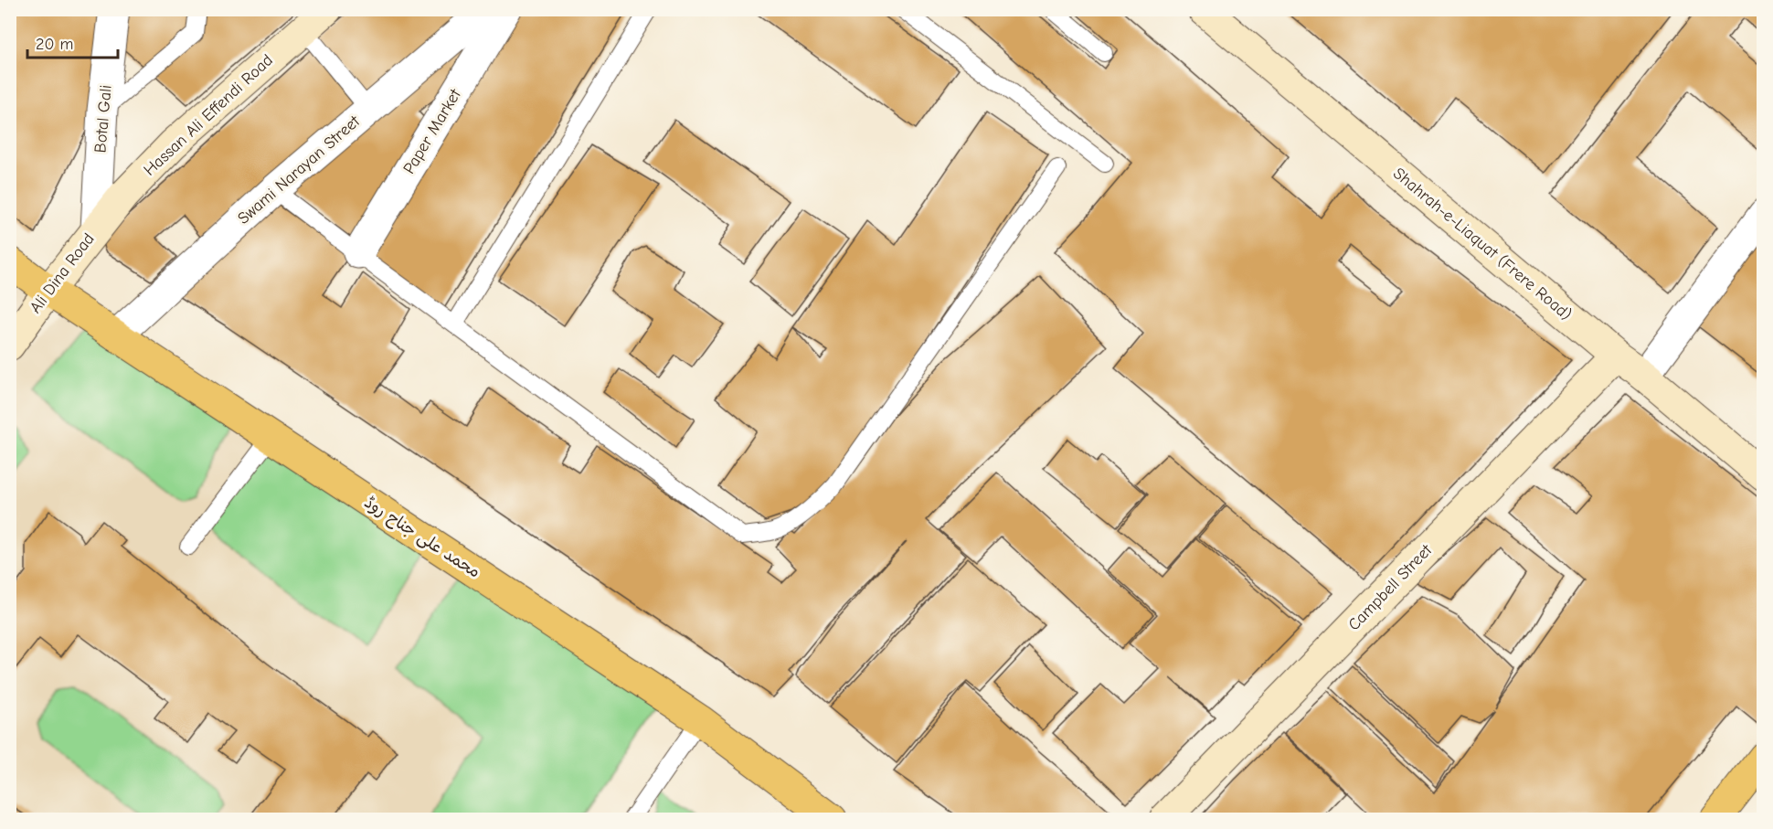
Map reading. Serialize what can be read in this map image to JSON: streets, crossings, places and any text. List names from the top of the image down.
{
  "streets": {
    "main road": ["محمد علی جناح روڈ"],
    "street": [
      "Hassan Ali Effendi Road",
      "Botal Gali",
      "Paper Market",
      "Swami Narayan Street",
      "Shahrah-e-Liaquat (Frere Road)",
      "Ali Dina Road",
      "Campbell Street"
    ]
  },
  "crossings": [
    ["Hassan Ali Effendi Road", "Botal Gali"],
    ["Hassan Ali Effendi Road", "Ali Dina Road"],
    ["Botal Gali", "Ali Dina Road"],
    ["Swami Narayan Street", "محمد علی جناح روڈ"],
    ["Shahrah-e-Liaquat (Frere Road)", "Campbell Street"],
    ["Ali Dina Road", "محمد علی جناح روڈ"]
  ],
  "scale_bar": "20 m"
}
